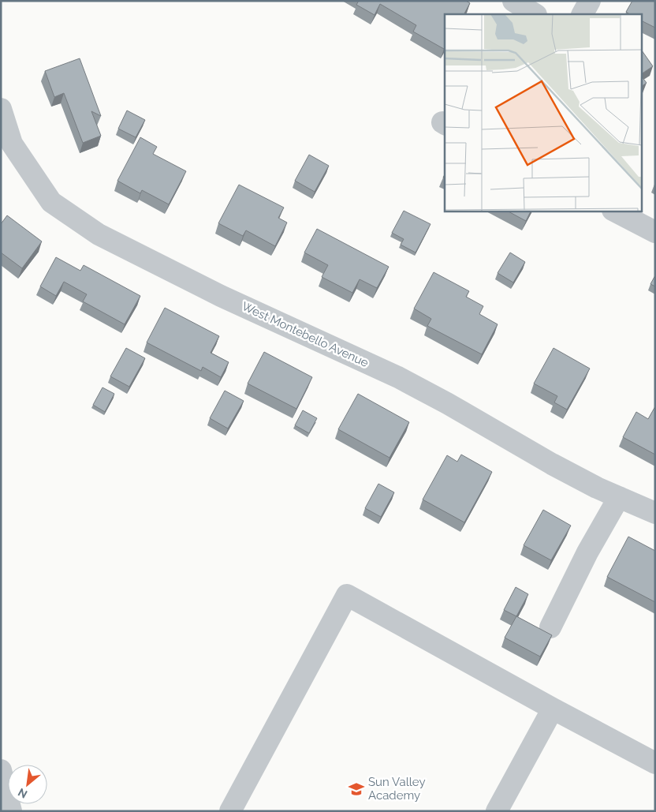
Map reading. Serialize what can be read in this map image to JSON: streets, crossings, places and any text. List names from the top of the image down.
{
  "streets": {
    "street": ["West Montebello Avenue"]
  },
  "places": {
    "school or university": ["Sun Valley Academy"]
  },
  "north": "bottom left"
}
